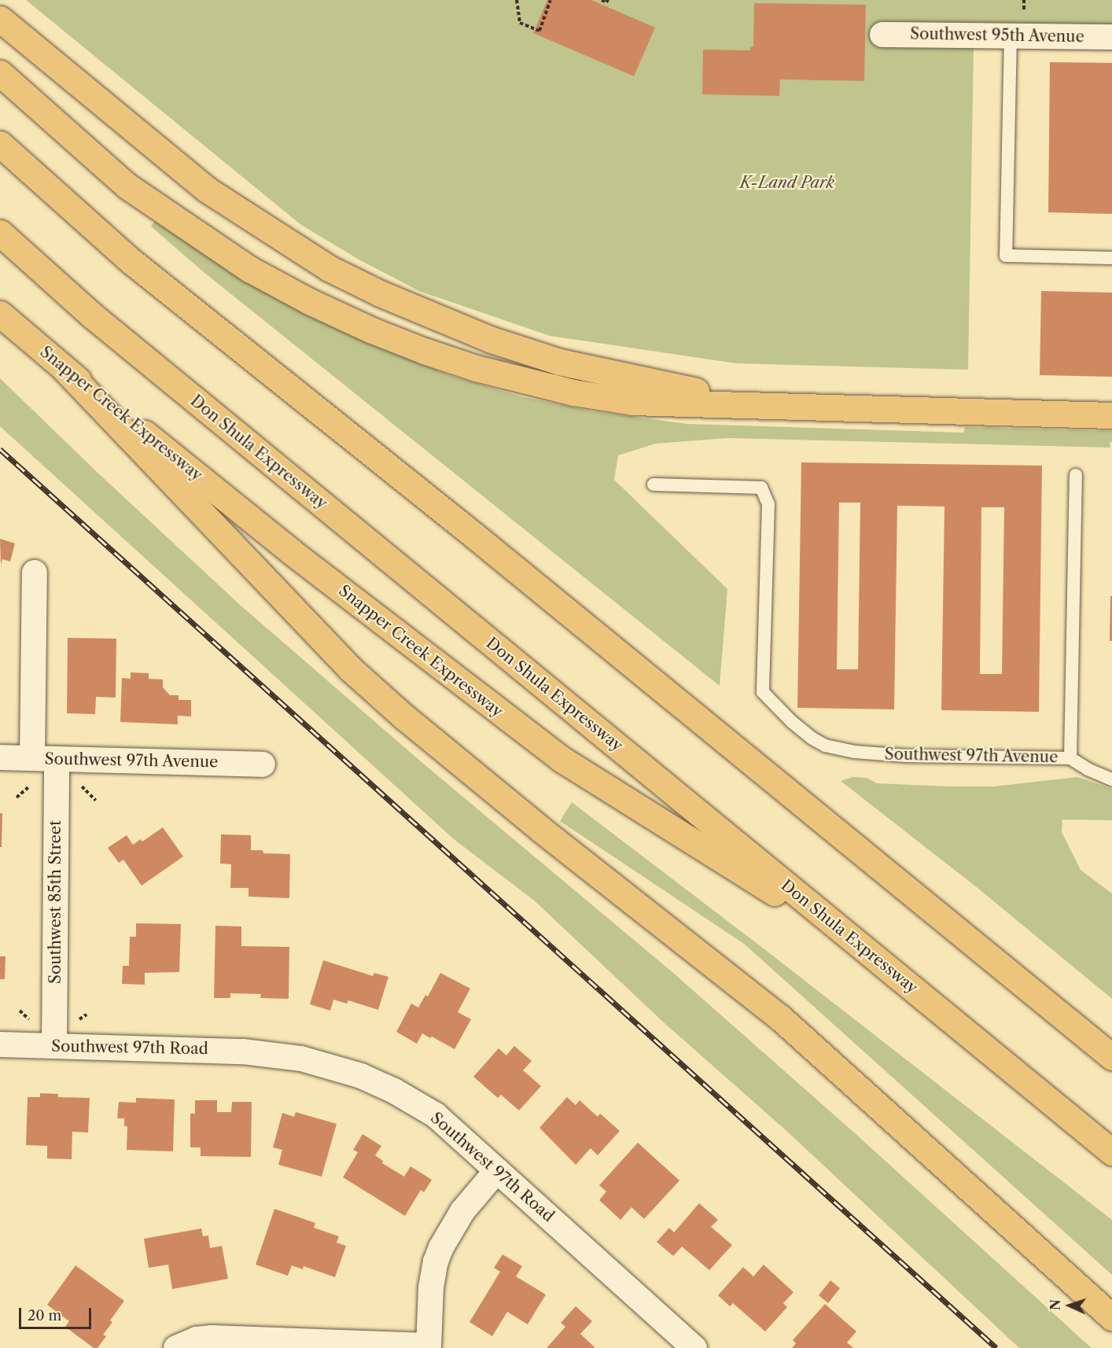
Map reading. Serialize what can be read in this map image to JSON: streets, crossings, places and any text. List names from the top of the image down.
{
  "streets": {
    "highway": ["Snapper Creek Expressway", "Don Shula Expressway"],
    "street": [
      "Southwest 95th Avenue",
      "Southwest 97th Avenue",
      "Southwest 85th Street",
      "Southwest 97th Road"
    ]
  },
  "crossings": [
    ["Snapper Creek Expressway", "Don Shula Expressway"],
    ["Southwest 97th Avenue", "Southwest 85th Street"],
    ["Southwest 85th Street", "Southwest 97th Road"]
  ],
  "parks": ["K-Land Park"],
  "scale_bar": "20 m",
  "north": "left"
}
